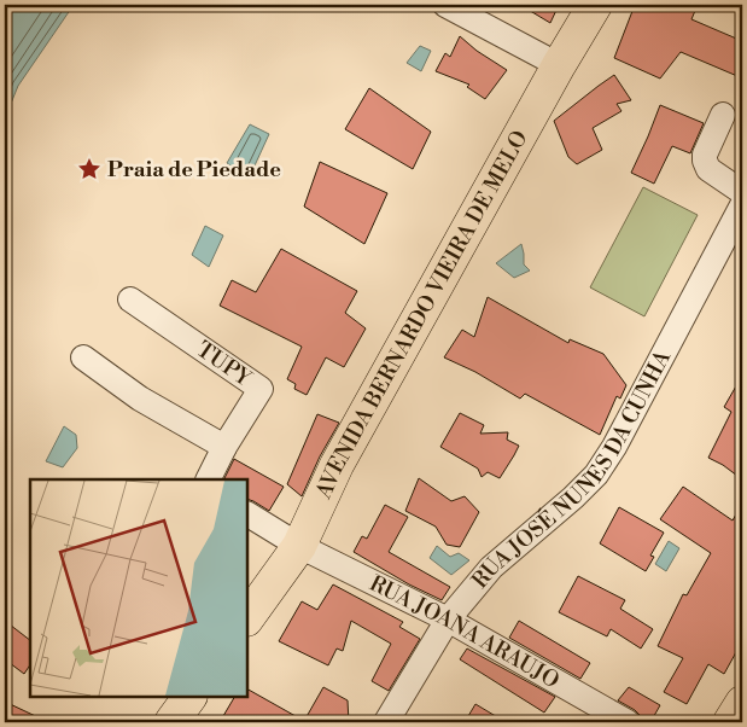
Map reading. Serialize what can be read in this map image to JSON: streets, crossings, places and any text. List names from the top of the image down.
{
  "streets": {
    "main road": ["AVENIDA BERNARDO VIEIRA DE MELO"],
    "street": ["TUPY", "RUA JOSÉ NUNES DA CUNHA", "RUA JOANA ARAUJO"]
  },
  "crossings": [
    ["AVENIDA BERNARDO VIEIRA DE MELO", "RUA JOANA ARAUJO"],
    ["RUA JOSÉ NUNES DA CUNHA", "RUA JOANA ARAUJO"]
  ],
  "places": {
    "place": ["Praia de Piedade"]
  }
}
